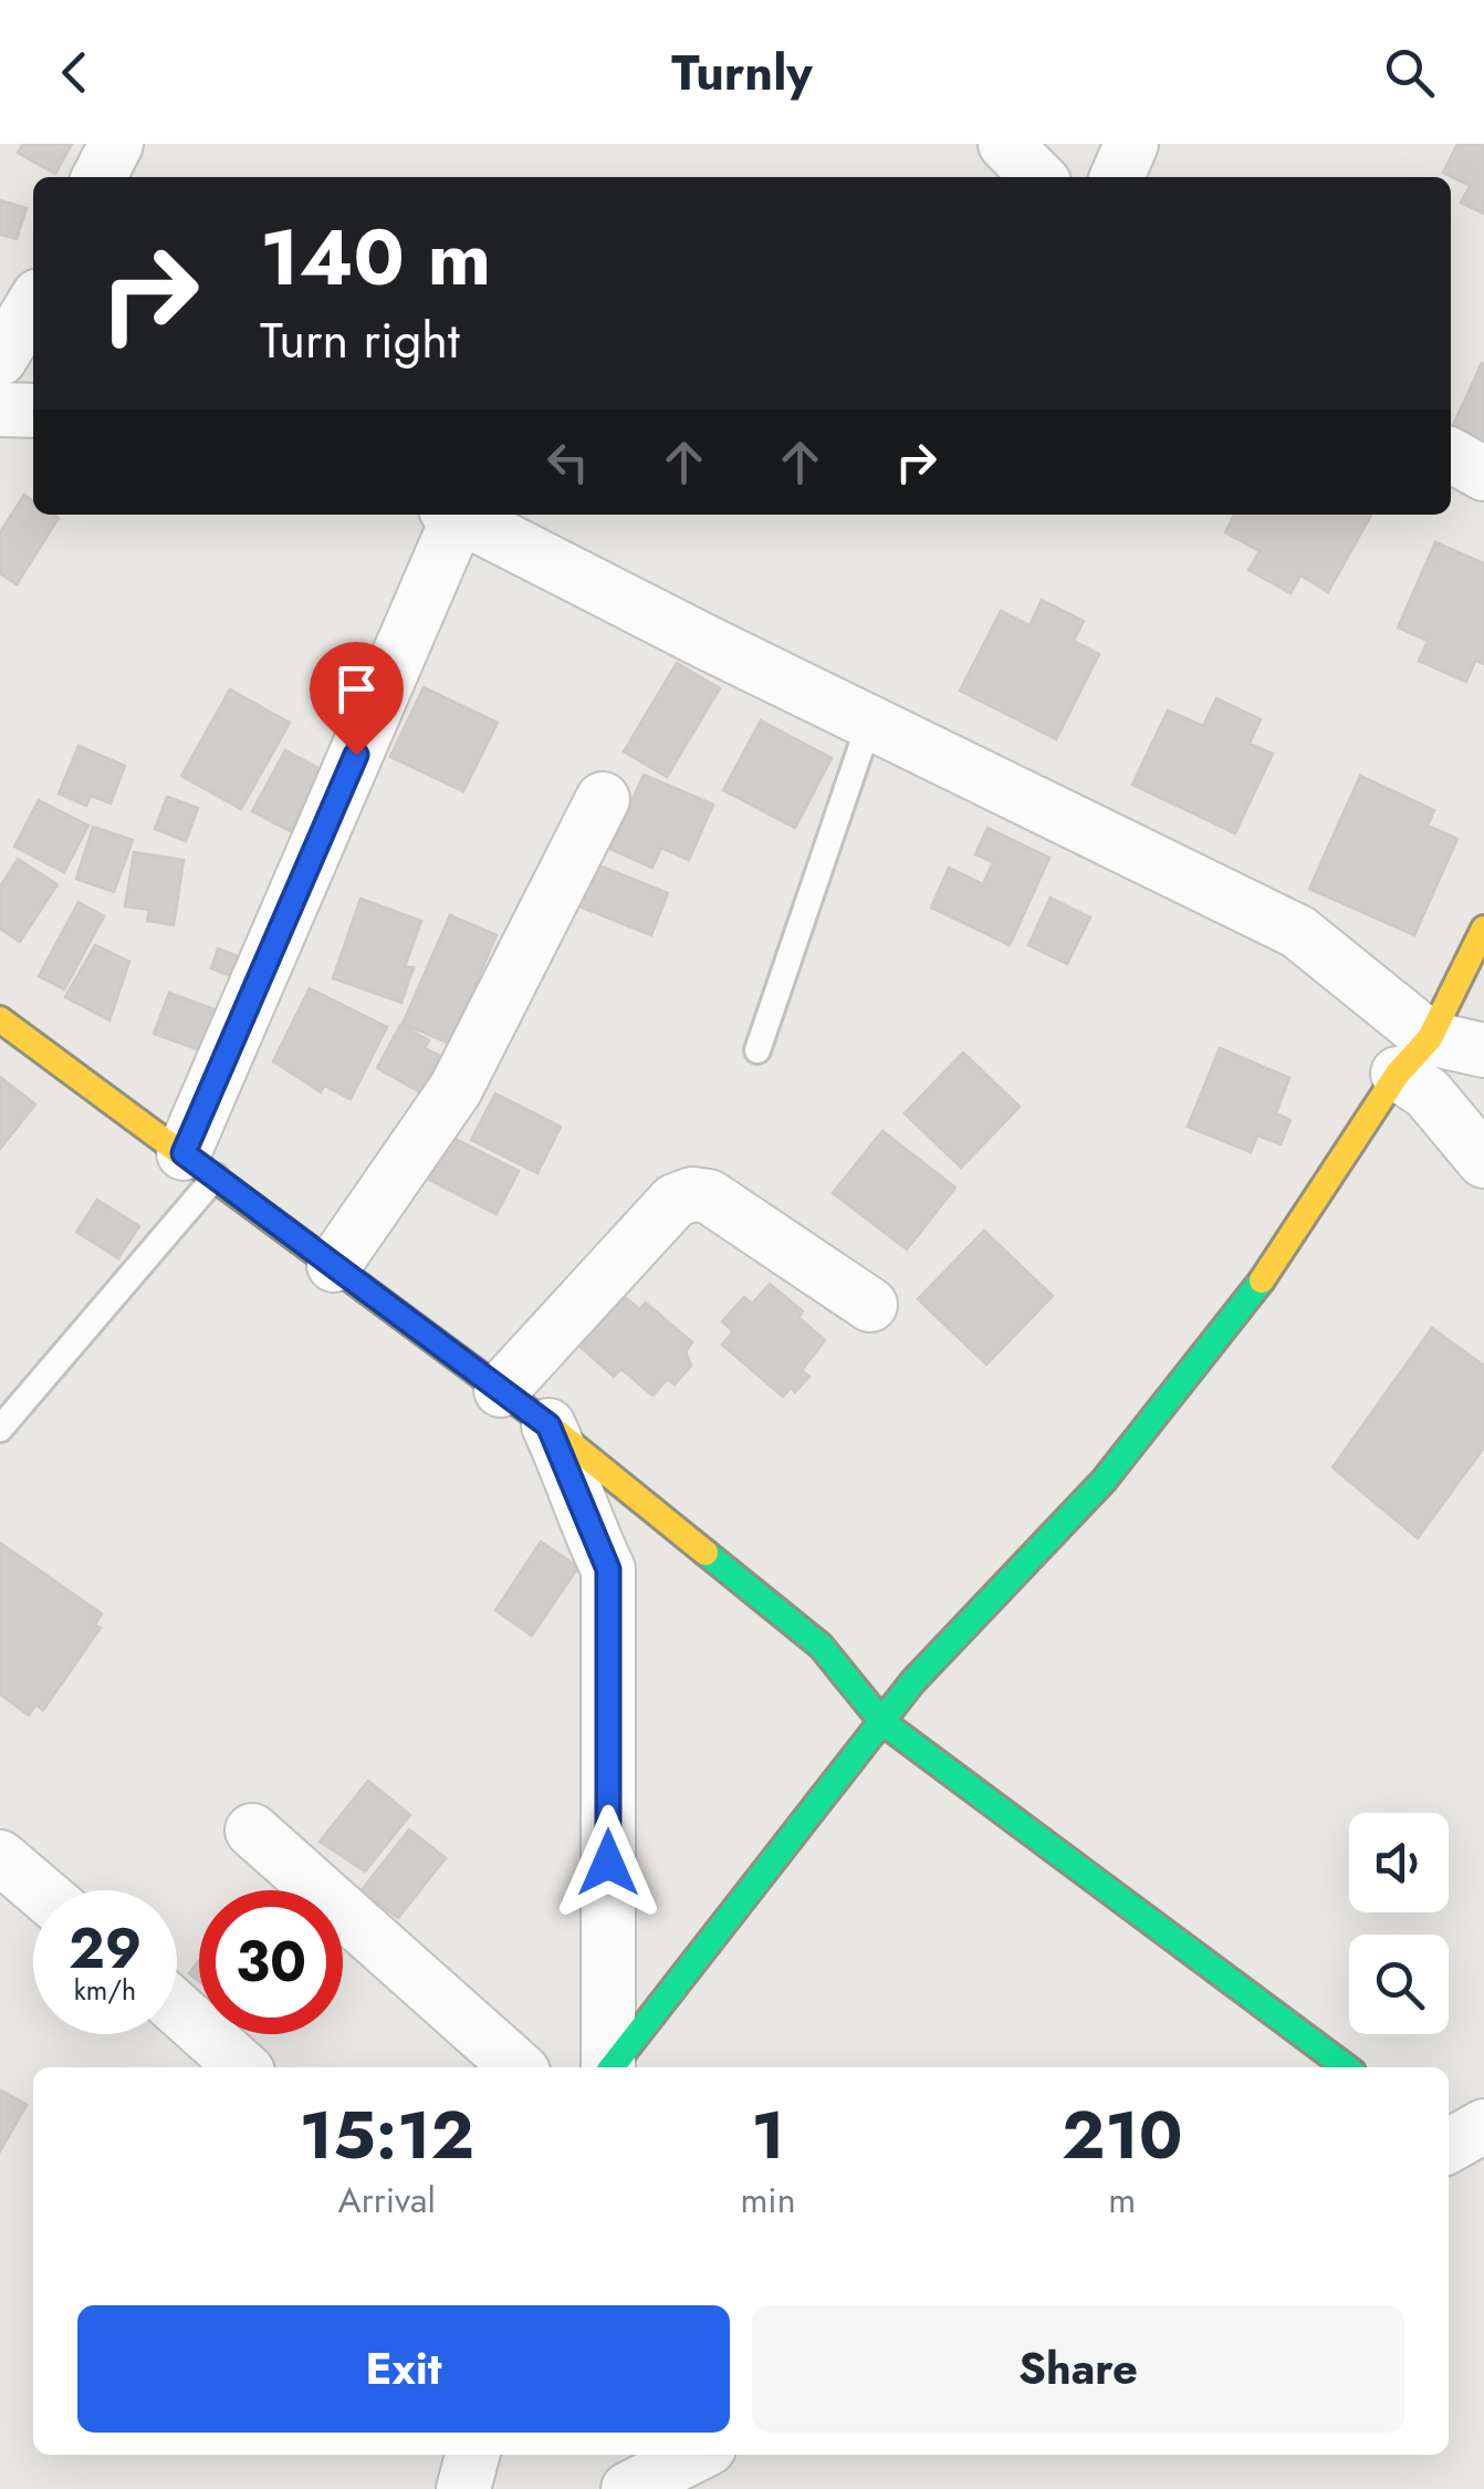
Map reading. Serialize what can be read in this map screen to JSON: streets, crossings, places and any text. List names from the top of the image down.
{
  "page": {
    "header": "Turnly",
    "turn": ["140 m", "Turn right"],
    "speed": "29 km/h",
    "limit": "30",
    "eta": [
      "15:12",
      "Arrival",
      "1",
      "min",
      "210",
      "m"
    ],
    "buttons": ["Exit", "Share"]
  }
}
